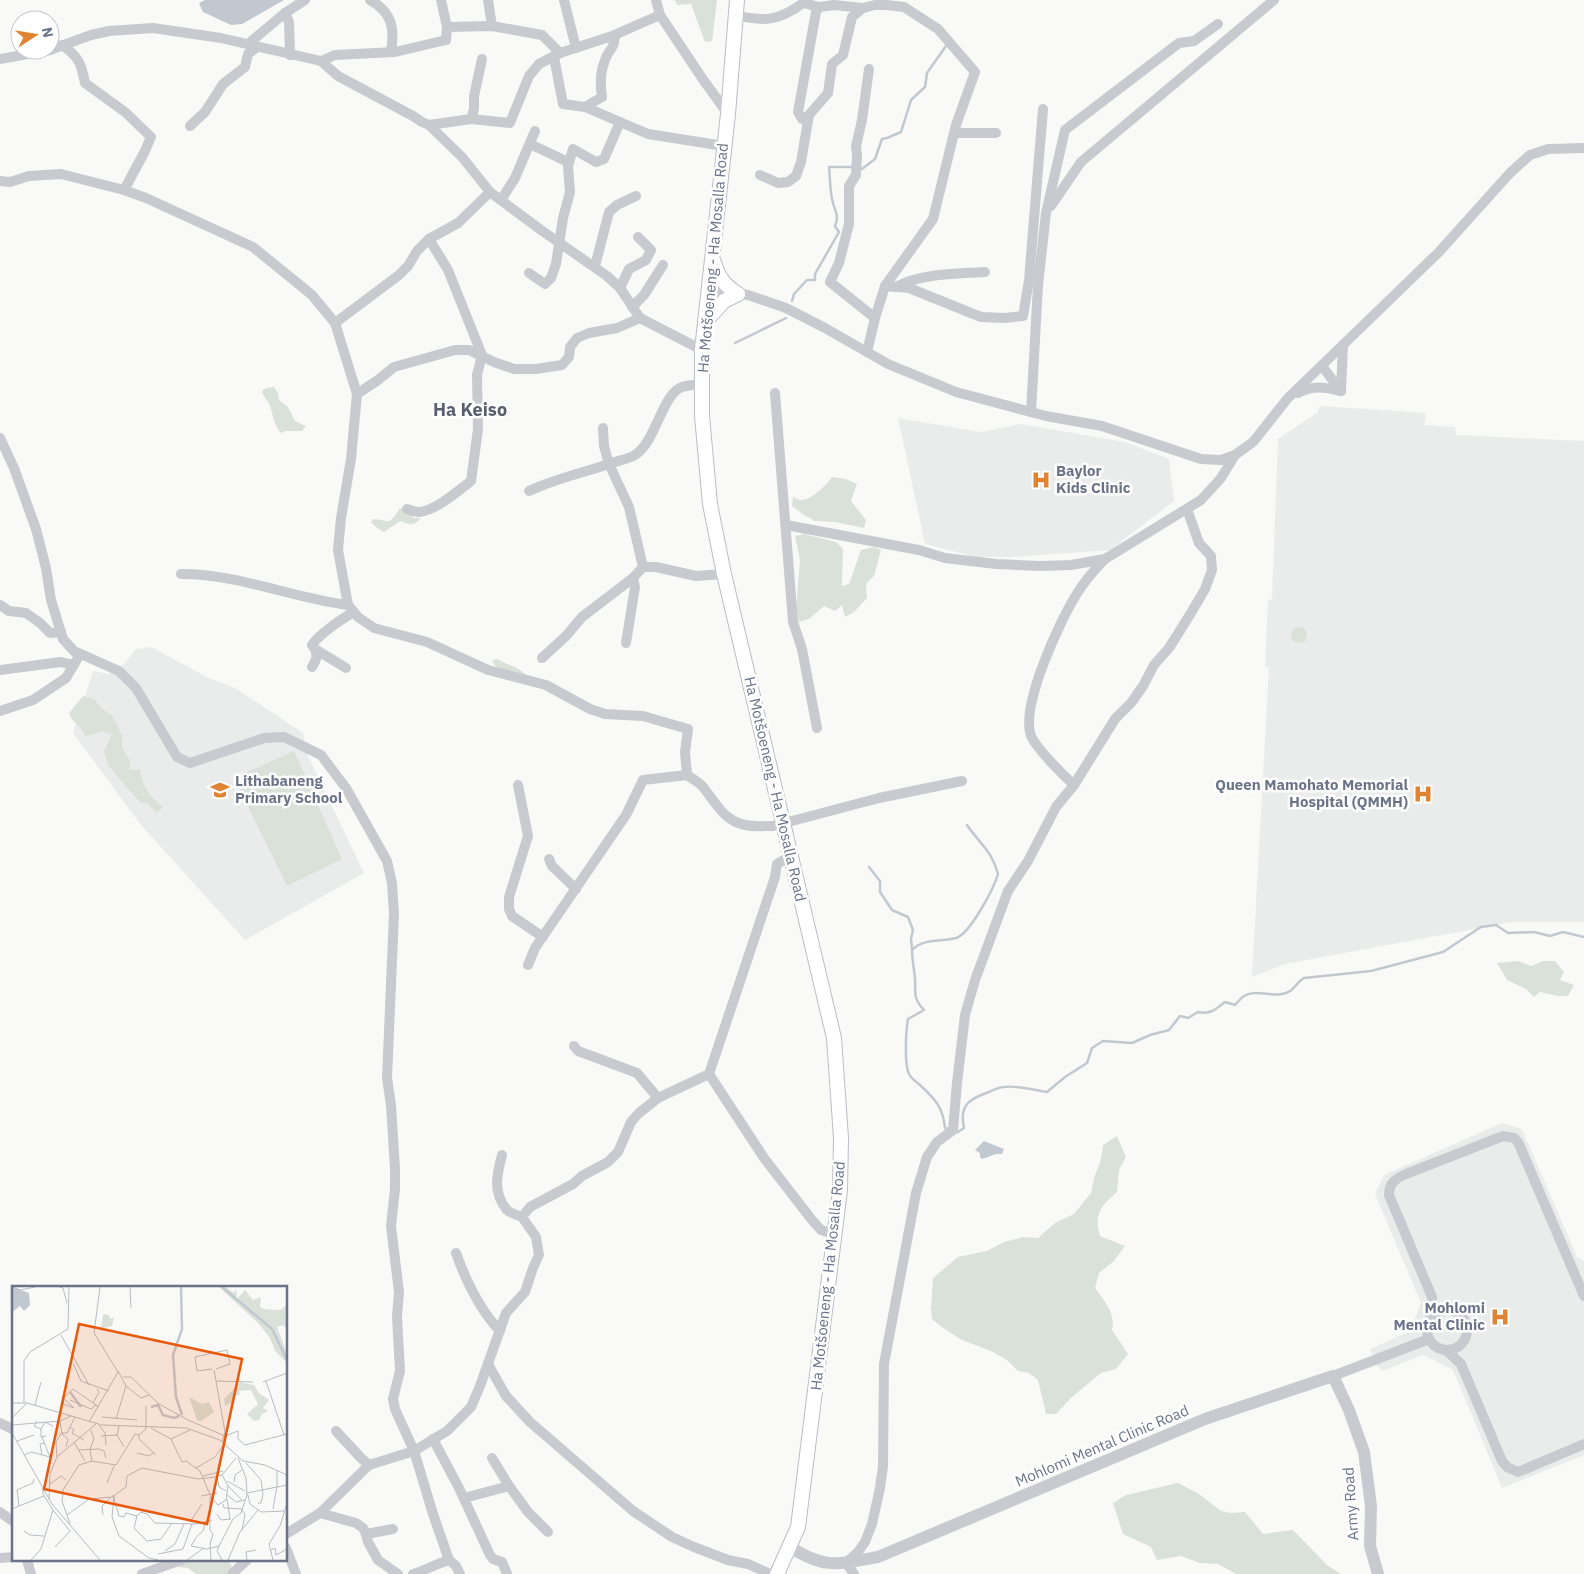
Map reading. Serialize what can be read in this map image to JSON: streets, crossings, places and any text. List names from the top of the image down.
{
  "streets": {
    "main road": ["Ha Motšoeneng - Ha Mosalla Road"],
    "street": ["Mohlomi Mental Clinic Road", "Army Road"]
  },
  "crossings": [
    ["Ha Motšoeneng - Ha Mosalla Road", "Mohlomi Mental Clinic Road"],
    ["Mohlomi Mental Clinic Road", "Army Road"]
  ],
  "districts": ["Ha Keiso"],
  "places": {
    "hospital": ["Baylor Kids Clinic", "Queen Mamohato Memorial Hospital (QMMH)", "Mohlomi Mental Clinic"],
    "school or university": ["Lithabaneng Primary School"]
  },
  "north": "right"
}
